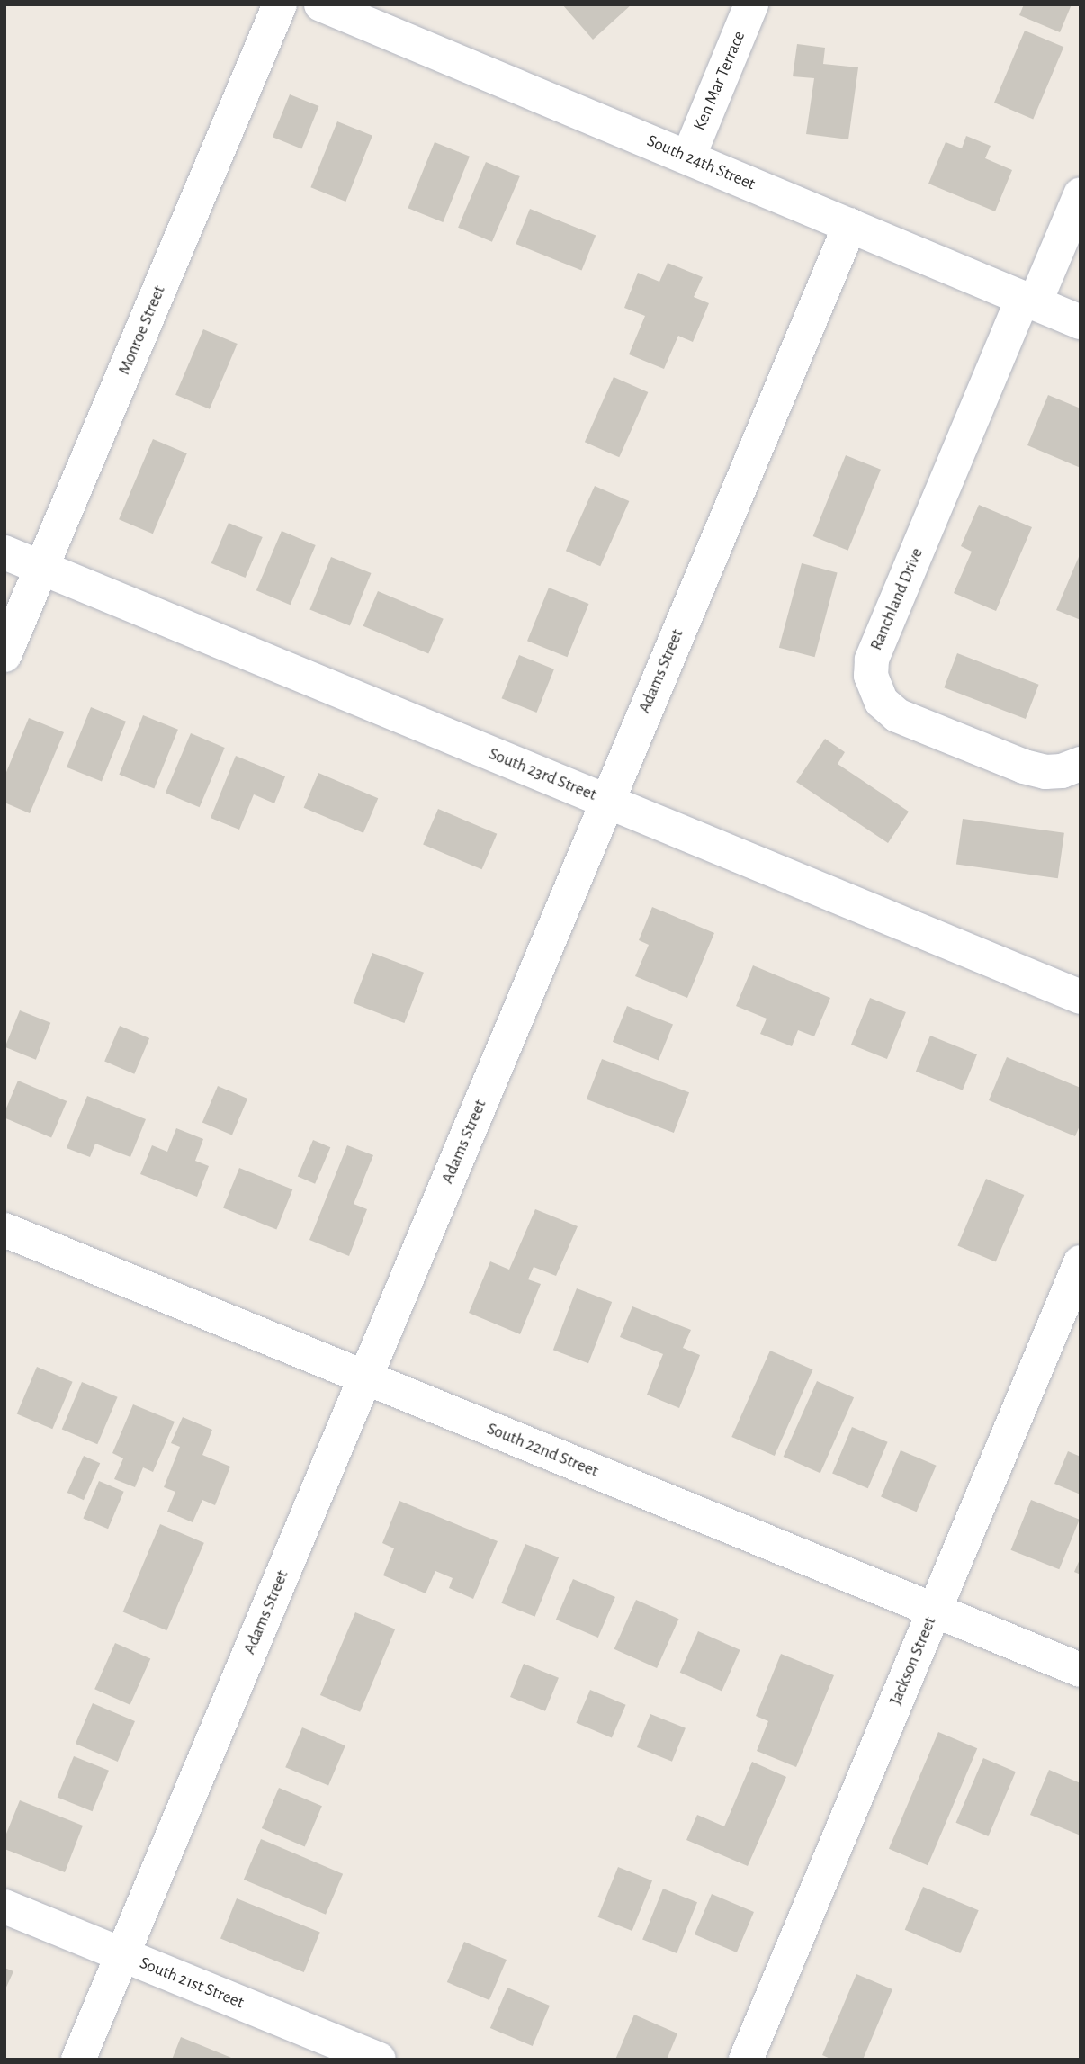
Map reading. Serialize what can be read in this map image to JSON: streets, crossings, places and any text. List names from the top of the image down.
{
  "streets": {
    "street": [
      "Ken Mar Terrace",
      "South 24th Street",
      "Monroe Street",
      "Ranchland Drive",
      "Adams Street",
      "South 23rd Street",
      "South 22nd Street",
      "Jackson Street",
      "South 21st Street"
    ]
  },
  "crossings": [
    ["Ken Mar Terrace", "South 24th Street"],
    ["South 24th Street", "Ranchland Drive"],
    ["South 24th Street", "Adams Street"],
    ["Monroe Street", "South 23rd Street"],
    ["Adams Street", "South 23rd Street"],
    ["Adams Street", "South 22nd Street"],
    ["Adams Street", "South 21st Street"],
    ["South 22nd Street", "Jackson Street"]
  ]
}
